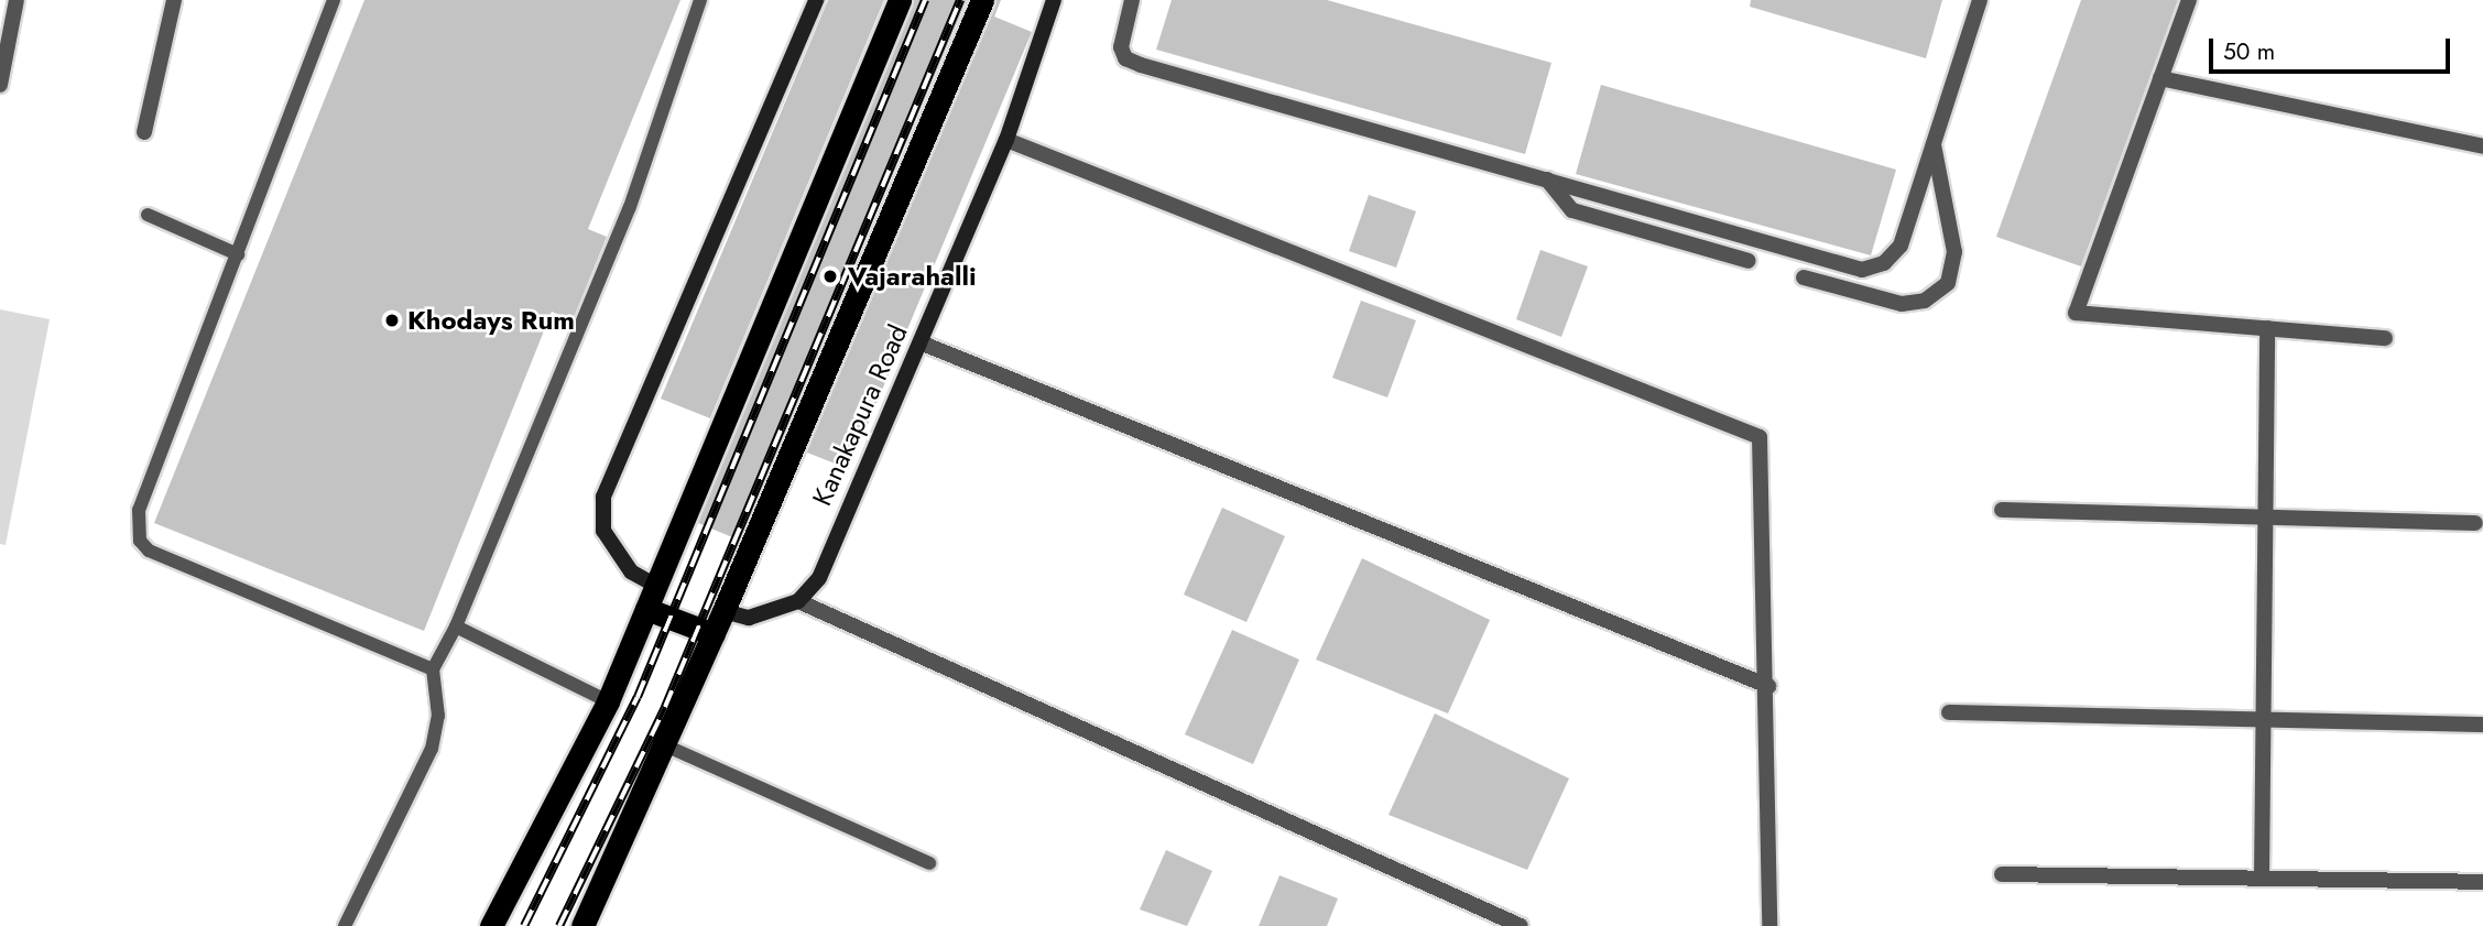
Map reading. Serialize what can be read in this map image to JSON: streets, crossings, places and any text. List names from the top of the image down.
{
  "streets": {
    "highway": ["Kanakapura Road"]
  },
  "places": ["Vajarahalli", "Khodays Rum"],
  "scale_bar": "50 m"
}
